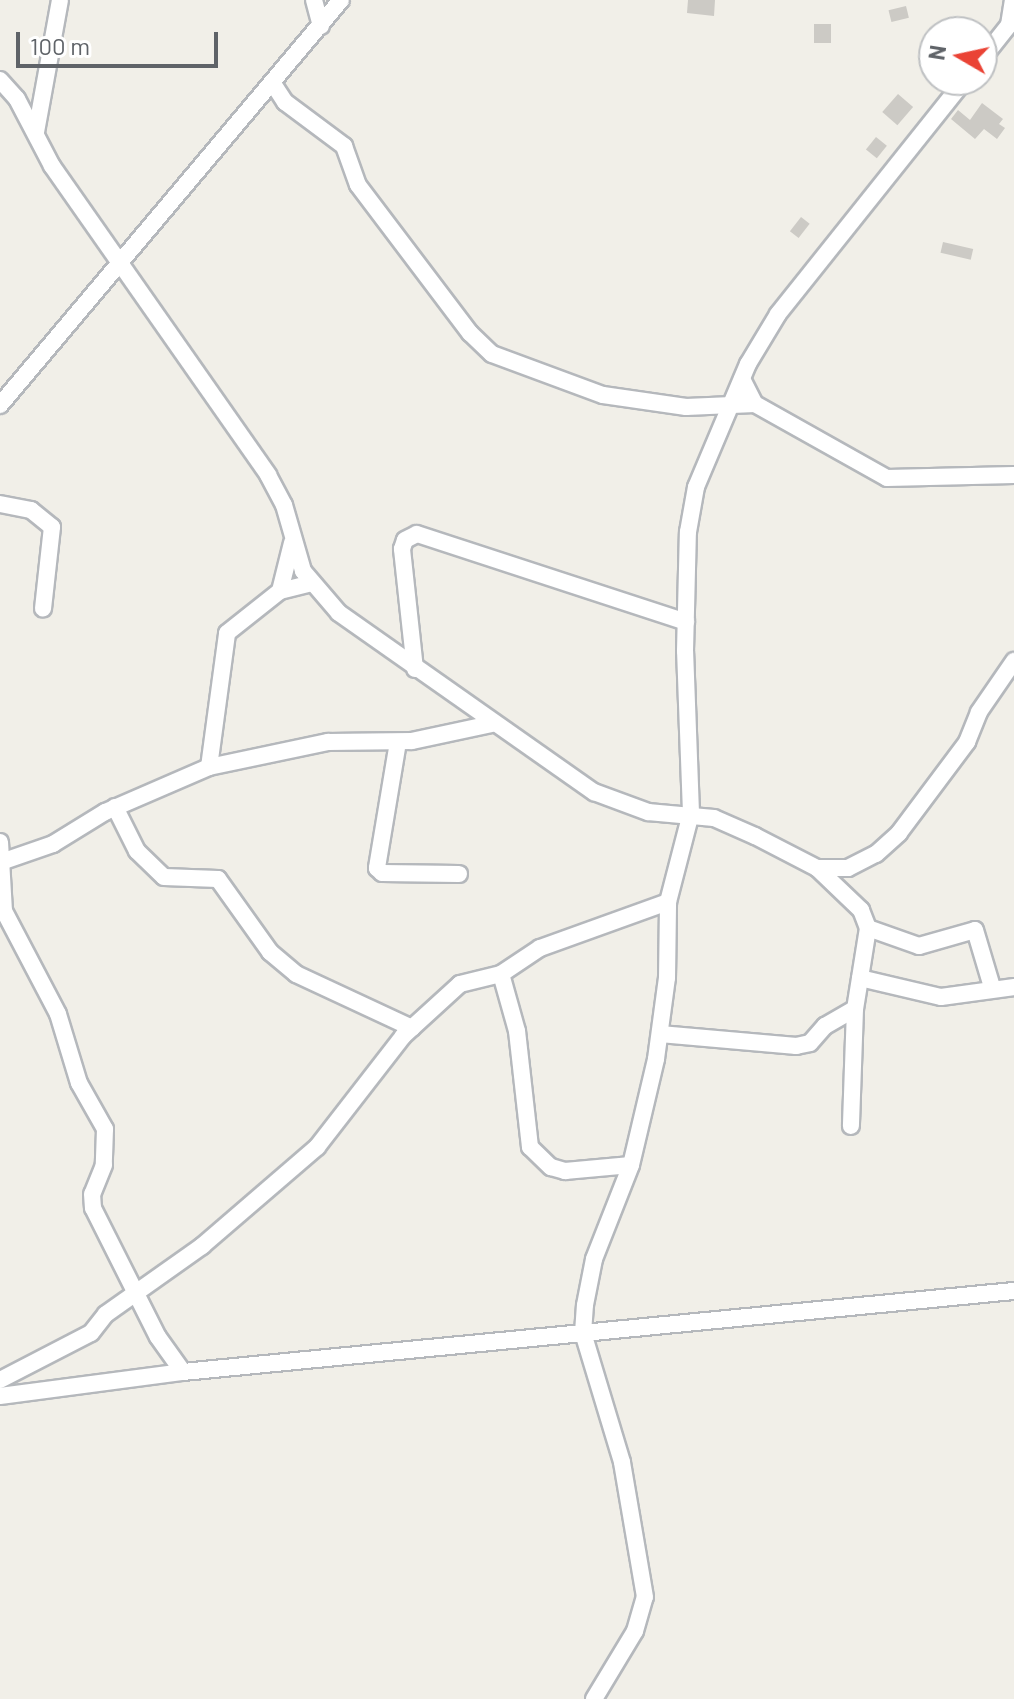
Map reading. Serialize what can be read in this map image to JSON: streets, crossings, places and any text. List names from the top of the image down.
{
  "scale_bar": "100 m",
  "north": "left"
}
